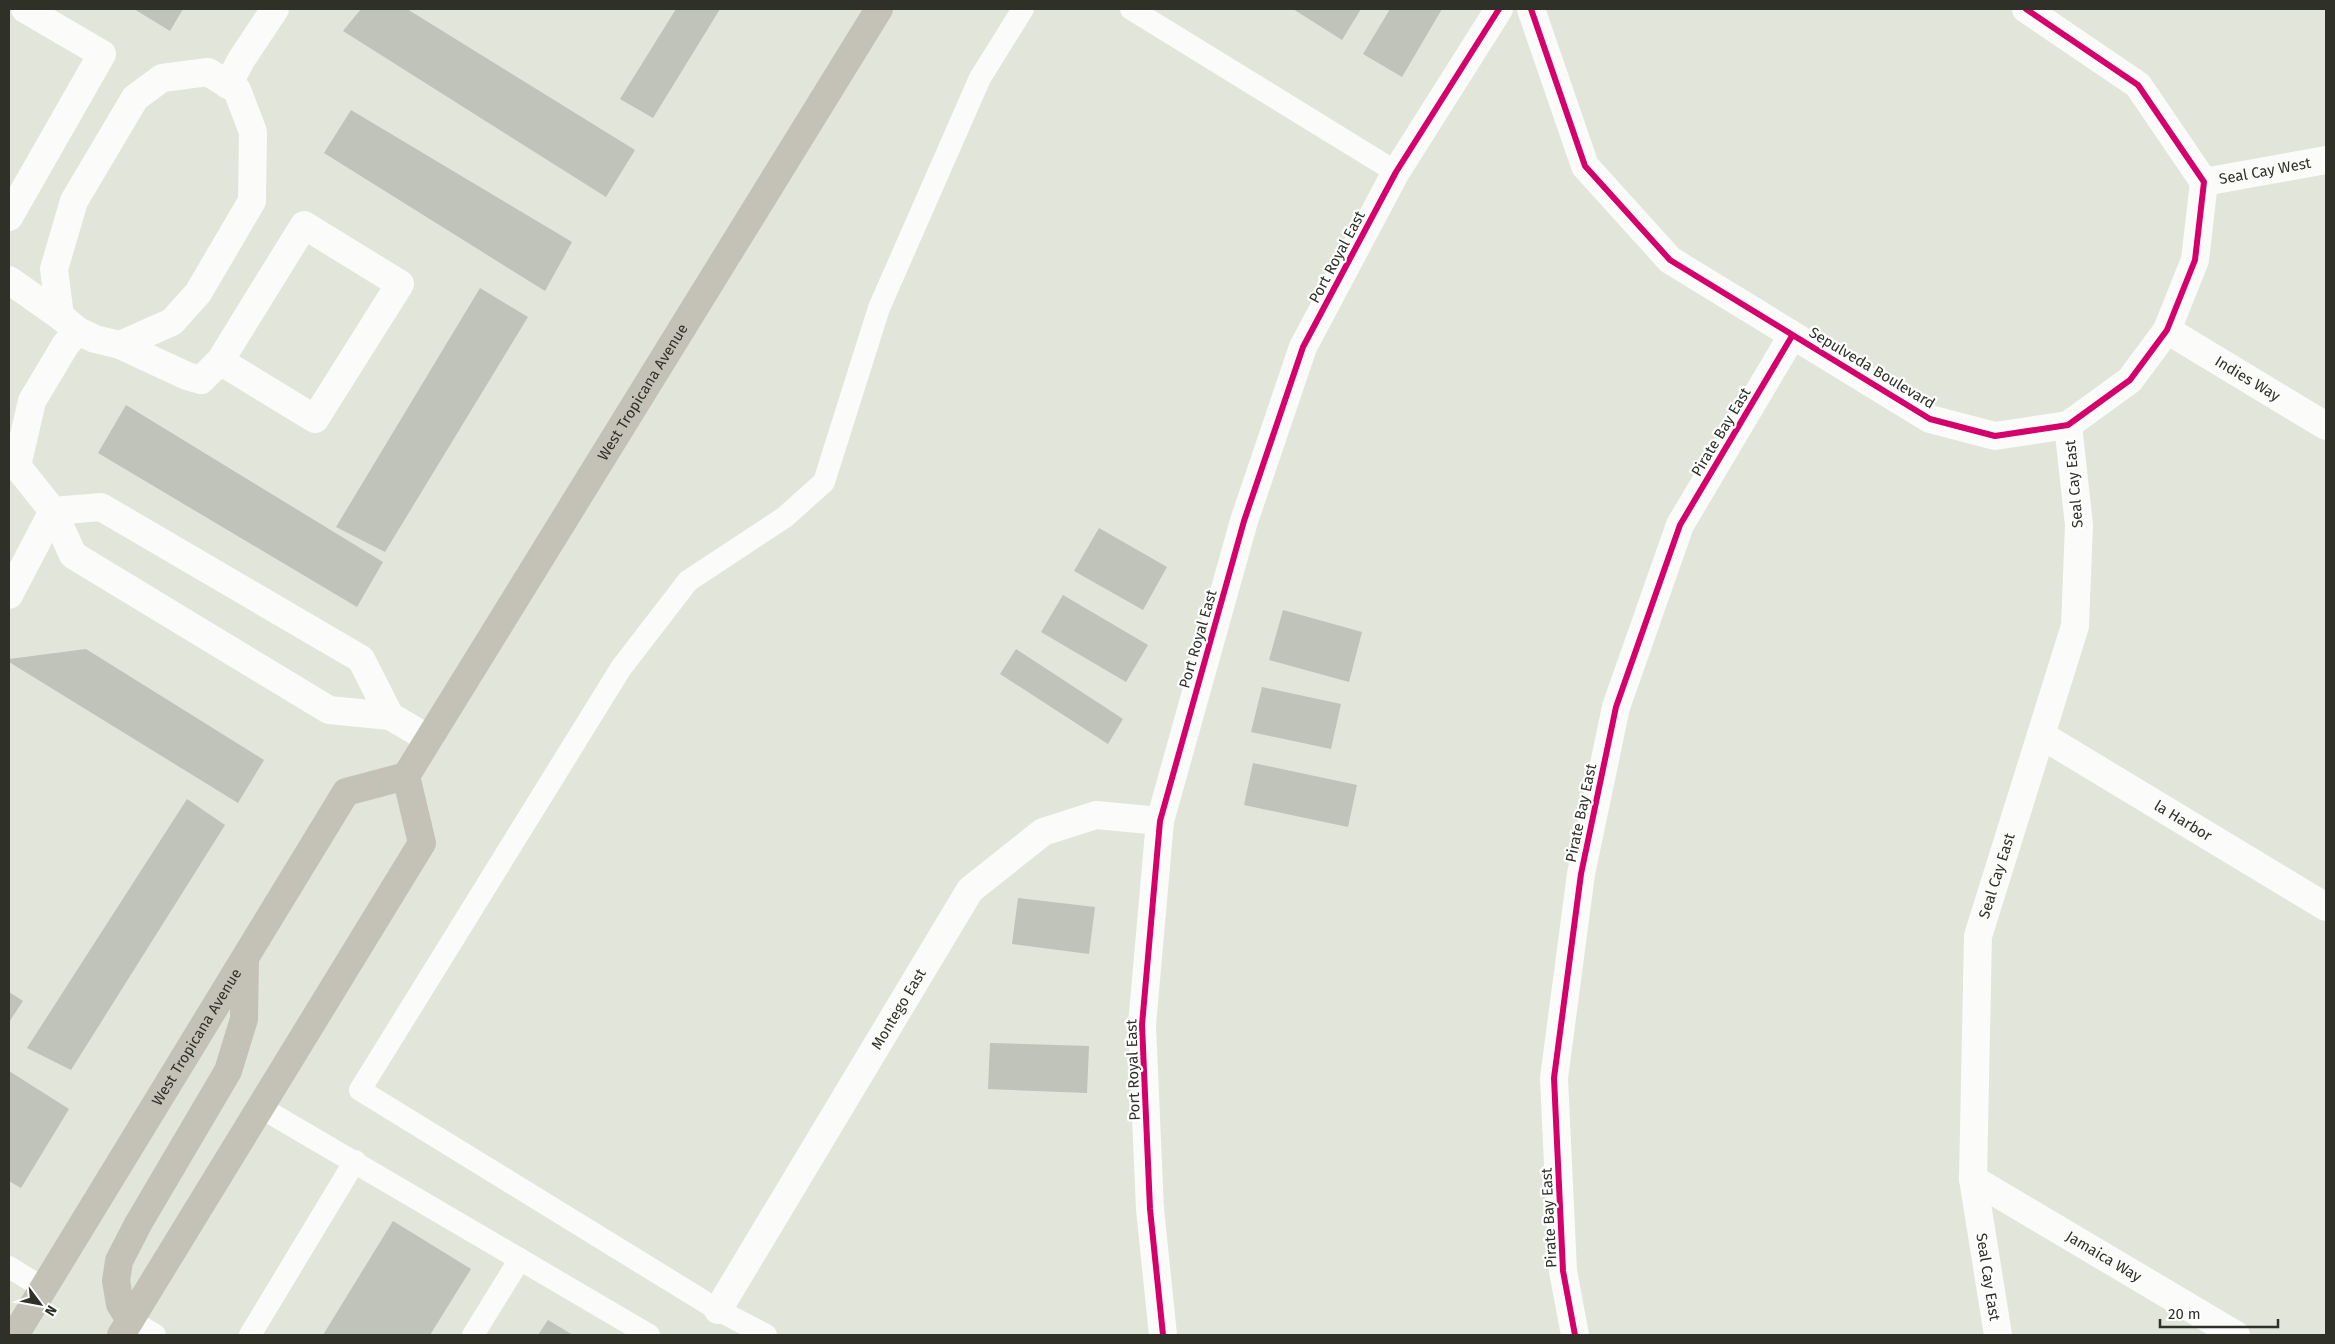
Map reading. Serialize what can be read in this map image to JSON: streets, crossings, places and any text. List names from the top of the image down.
{
  "streets": {
    "main road": ["West Tropicana Avenue"],
    "street": [
      "Seal Cay West",
      "Port Royal East",
      "Sepulveda Boulevard",
      "Indies Way",
      "Pirate Bay East",
      "Seal Cay East",
      "la Harbor",
      "Montego East",
      "Jamaica Way"
    ]
  },
  "crossings": [
    ["Seal Cay West", "Sepulveda Boulevard"],
    ["Port Royal East", "Montego East"],
    ["Sepulveda Boulevard", "Indies Way"],
    ["Sepulveda Boulevard", "Pirate Bay East"],
    ["Sepulveda Boulevard", "Seal Cay East"],
    ["Seal Cay East", "la Harbor"],
    ["Seal Cay East", "Jamaica Way"]
  ],
  "scale_bar": "20 m",
  "north": "bottom right"
}
